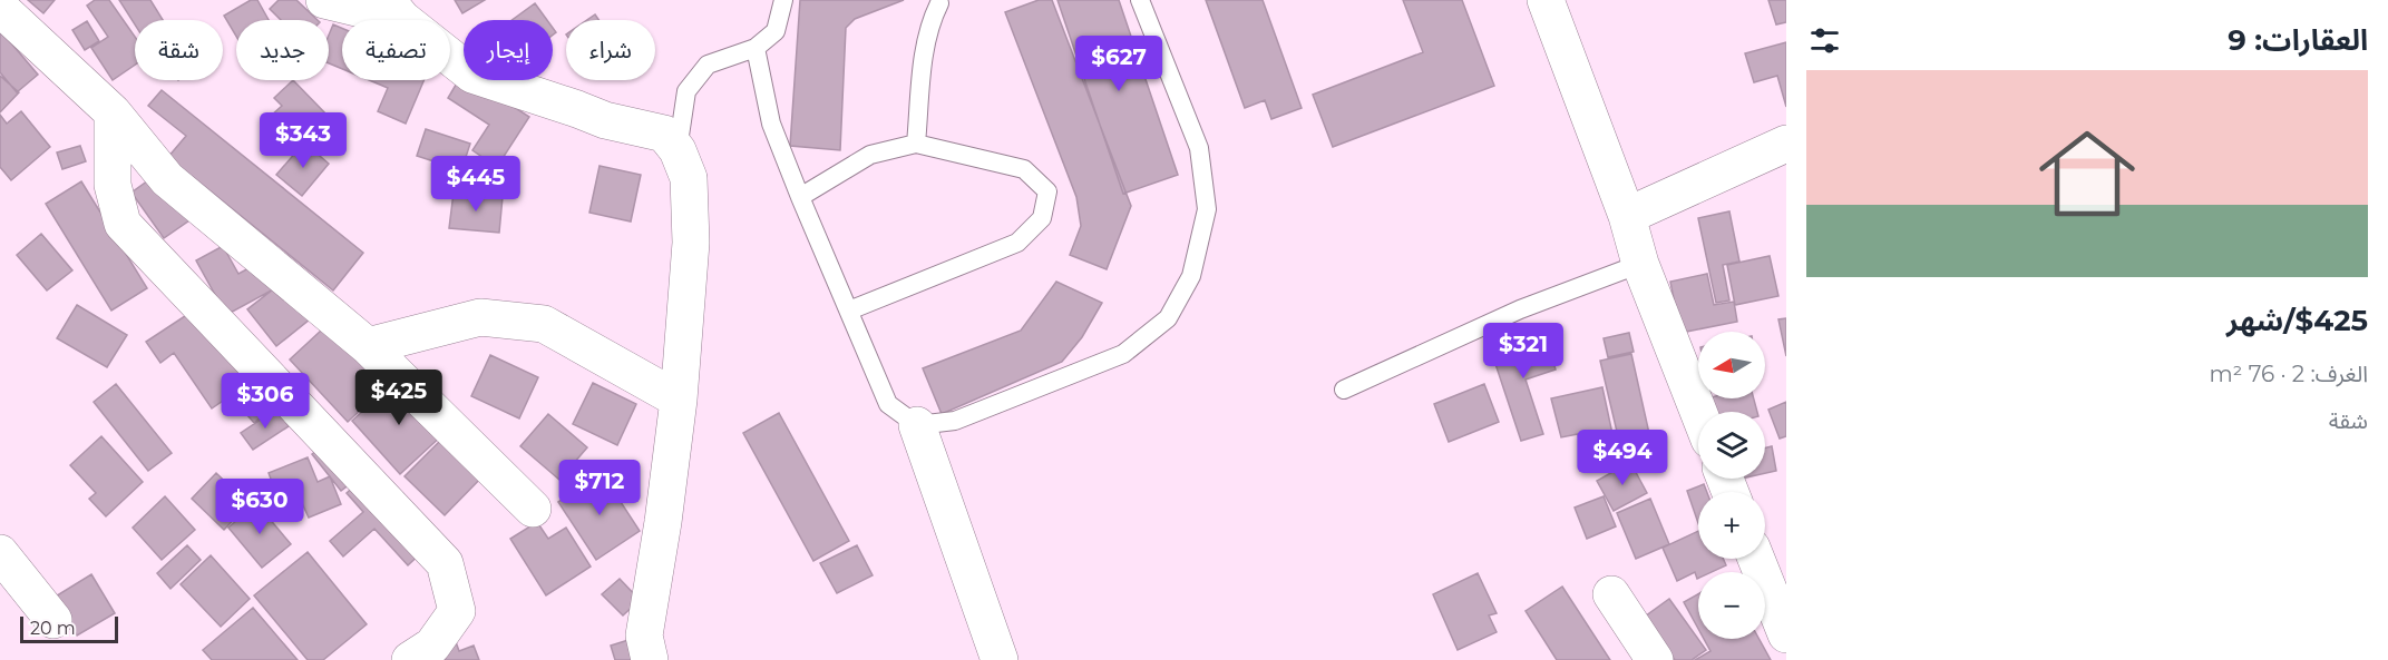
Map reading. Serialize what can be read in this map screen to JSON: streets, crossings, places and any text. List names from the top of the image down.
{
  "scale_bar": "20 m",
  "north": "left",
  "page": {
    "heading": "العقارات: 9",
    "chip": [
      "شراء",
      "إيجار",
      "تصفية",
      "جديد",
      "شقة"
    ],
    "price": [
      "$627",
      "$343",
      "$445",
      "$321",
      "$425",
      "$306",
      "$494",
      "$712",
      "$630"
    ],
    "list": [
      {
        "name": "$425/شهر",
        "note": "الغرف: 2 · 76 m² · شقة"
      }
    ],
    "map_buttons": ["+", "−"],
    "scale": "20 m"
  }
}
